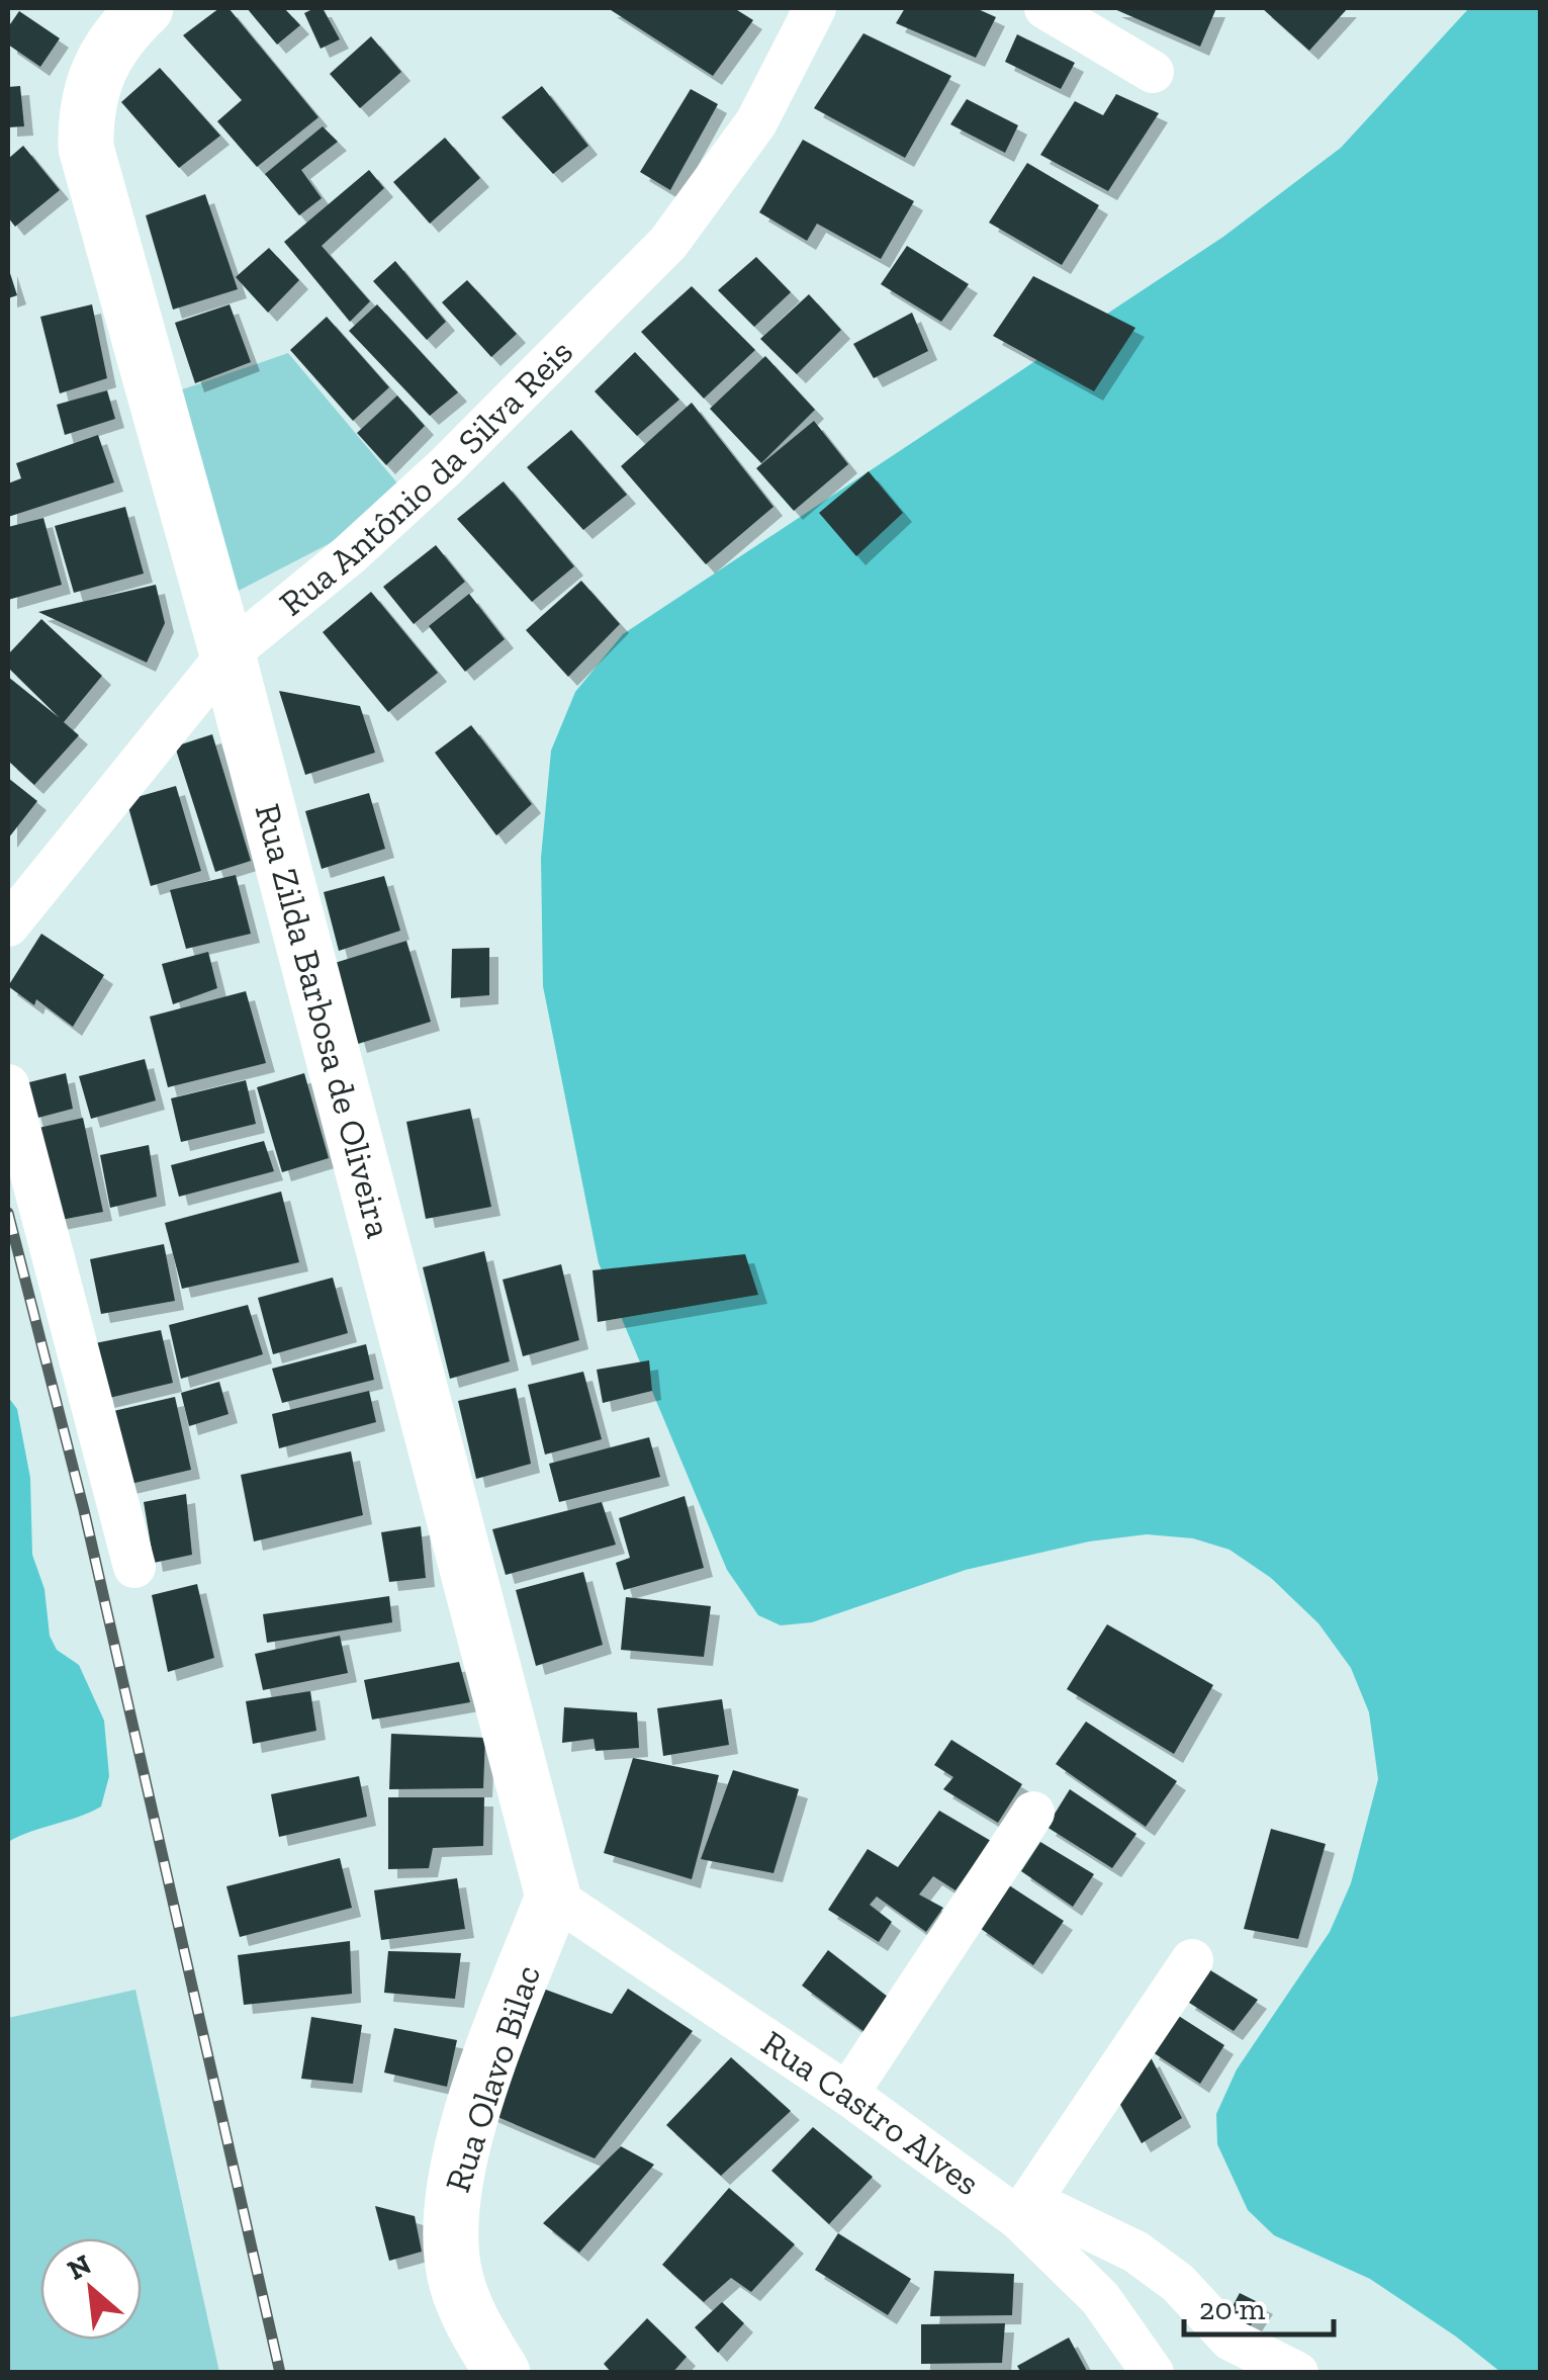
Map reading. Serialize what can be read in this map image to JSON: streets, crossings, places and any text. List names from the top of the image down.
{
  "streets": {
    "street": [
      "Rua Antônio da Silva Reis",
      "Rua Zilda Barbosa de Oliveira",
      "Rua Olavo Bilac",
      "Rua Castro Alves"
    ]
  },
  "crossings": [
    ["Rua Antônio da Silva Reis", "Rua Zilda Barbosa de Oliveira"],
    ["Rua Zilda Barbosa de Oliveira", "Rua Olavo Bilac"],
    ["Rua Zilda Barbosa de Oliveira", "Rua Castro Alves"],
    ["Rua Olavo Bilac", "Rua Castro Alves"]
  ],
  "scale_bar": "20 m",
  "north": "top left"
}
